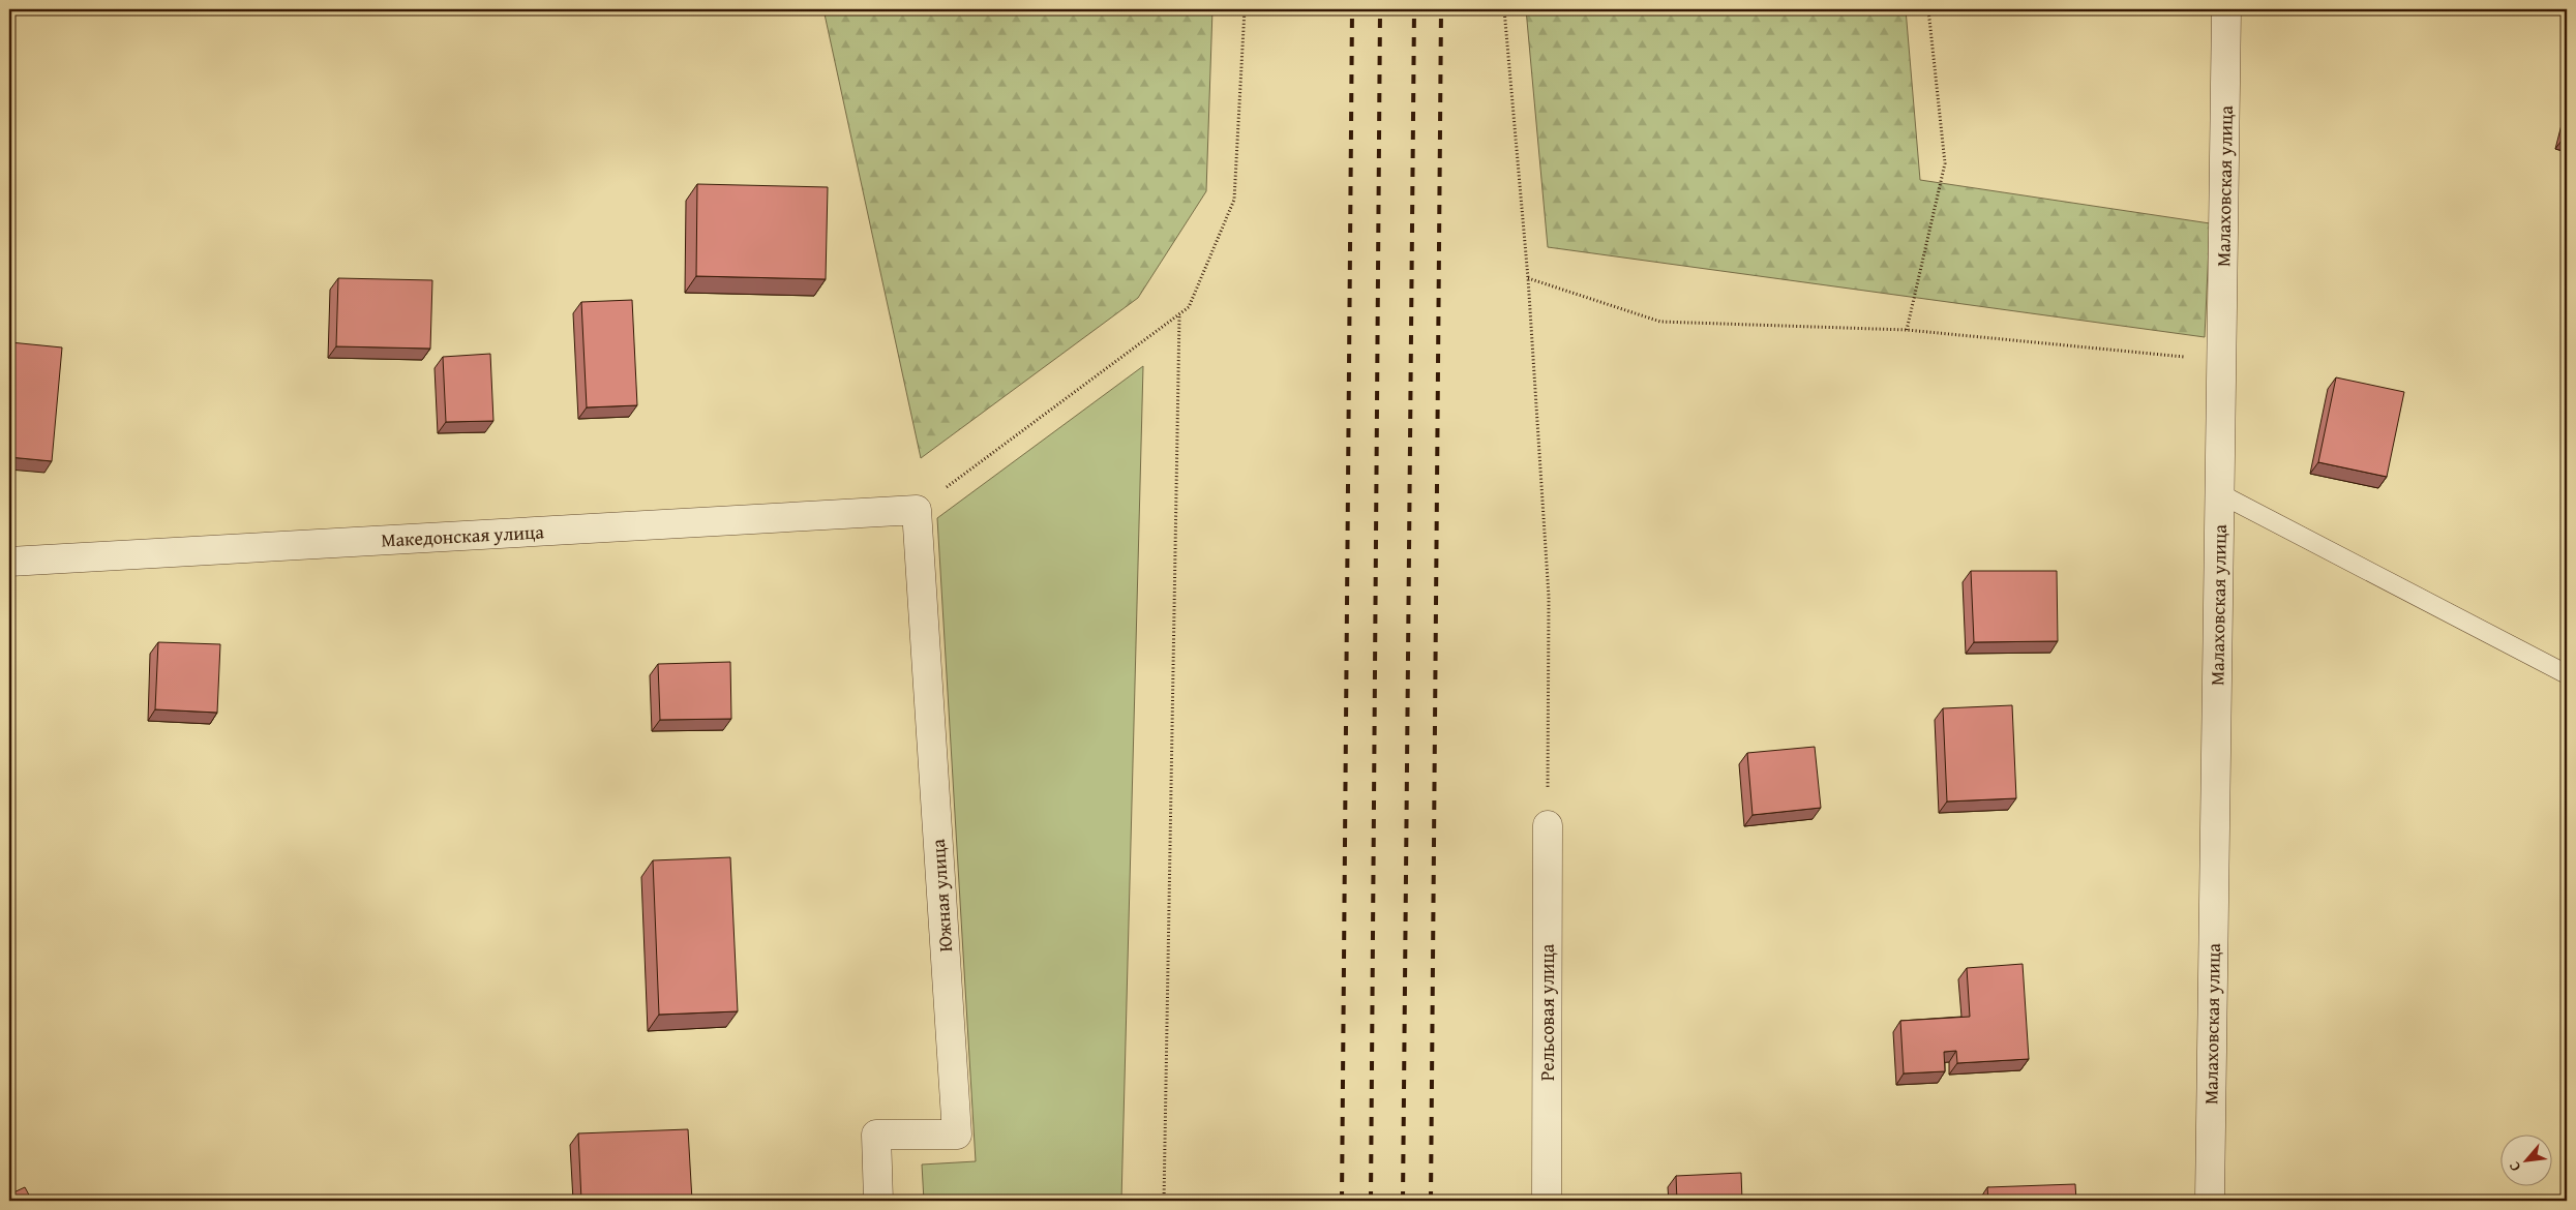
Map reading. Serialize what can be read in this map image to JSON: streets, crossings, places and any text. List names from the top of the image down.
{
  "streets": {
    "street": [
      "Малаховская улица",
      "Македонская улица",
      "Южная улица",
      "Рельсовая улица"
    ]
  },
  "crossings": [
    ["Македонская улица", "Южная улица"]
  ],
  "north": "bottom left"
}
